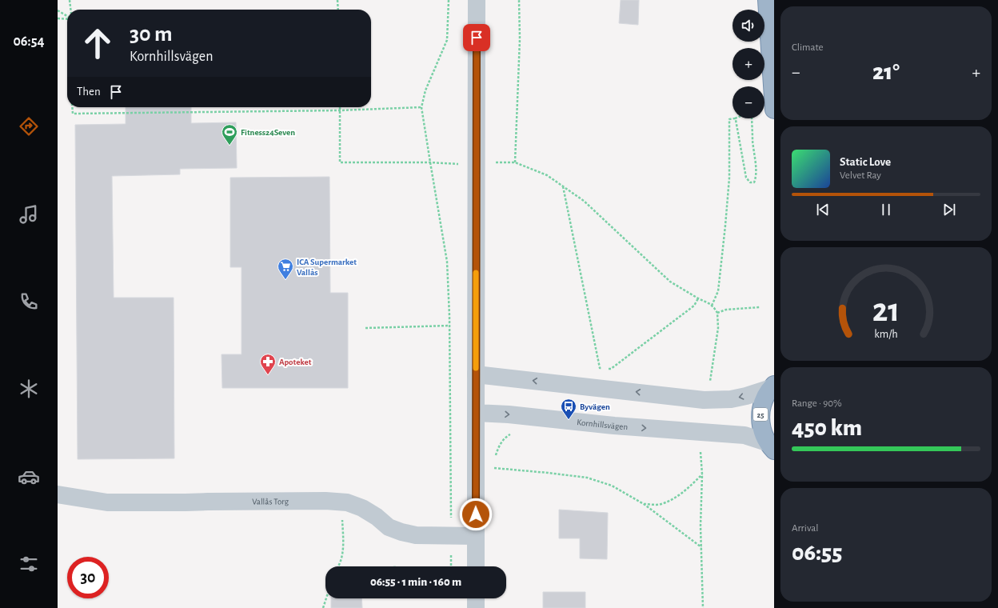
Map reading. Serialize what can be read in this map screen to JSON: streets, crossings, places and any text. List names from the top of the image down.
{
  "streets": {
    "highway": ["25"],
    "street": ["Kornhillsvägen", "Vallås Torg"]
  },
  "crossings": [
    ["25", "Kornhillsvägen"]
  ],
  "places": {
    "sports": ["Fitness24Seven"],
    "supermarket": ["ICA Supermarket Vallås"],
    "pharmacy": ["Apoteket"],
    "bus stop": ["Byvägen"]
  },
  "page": {
    "tabs": "06:54",
    "tile": [
      "Climate",
      ["Range · 90%", "450 km"],
      ["Arrival", "06:55"]
    ],
    "map_buttons": ["+", "−"],
    "turn": ["30 m", "Kornhillsvägen"],
    "heat": ["−", "21°", "+"],
    "then": "Then",
    "song": ["Static Love", "Velvet Ray"],
    "limit": "30",
    "trip": "06:55 · 1 min · 160 m",
    "gauge": ["21", "km/h"]
  }
}
